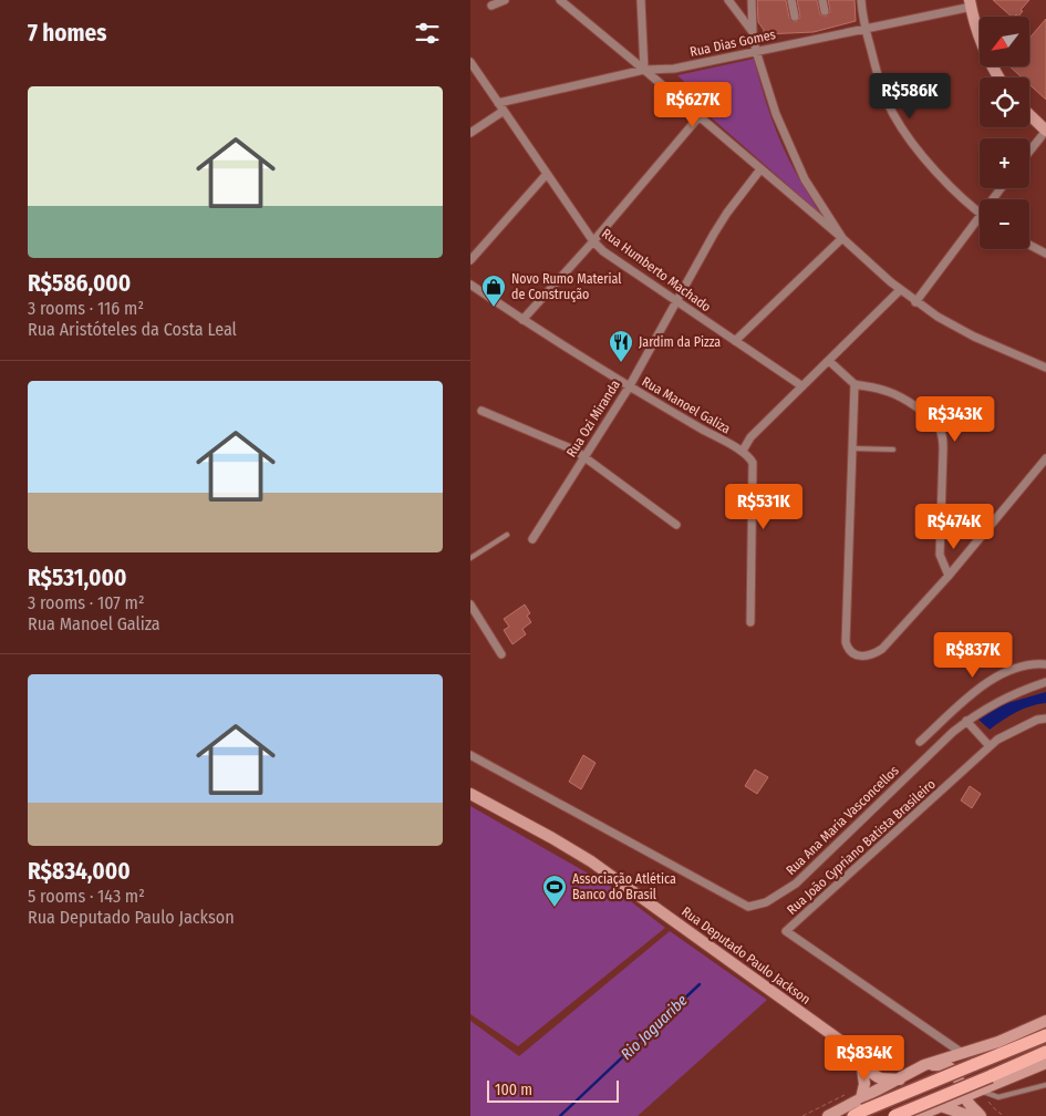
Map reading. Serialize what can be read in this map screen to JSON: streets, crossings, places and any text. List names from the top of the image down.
{
  "streets": {
    "main road": ["Rua Deputado Paulo Jackson"],
    "street": [
      "Rua Dias Gomes",
      "Rua Humberto Machado",
      "Rua Manoel Galiza",
      "Rua Ozi Miranda",
      "Rua Ana Maria Vasconcellos",
      "Rua João Cypriano Batista Brasileiro"
    ]
  },
  "crossings": [
    ["Rua Dias Gomes", "Rua Humberto Machado"],
    ["Rua Humberto Machado", "Rua Ozi Miranda"],
    ["Rua Manoel Galiza", "Rua Ozi Miranda"]
  ],
  "water": ["Rio Jaguaribe"],
  "places": {
    "shop": ["Novo Rumo Material de Construção"],
    "restaurant": ["Jardim da Pizza"],
    "sports": ["Associação Atlética Banco do Brasil"]
  },
  "scale_bar": "100 m",
  "north": "bottom left",
  "page": {
    "heading": "7 homes",
    "map_buttons": ["+", "−"],
    "list": [
      {
        "name": "R$586,000",
        "note": "3 rooms · 116 m² · Rua Aristóteles da Costa Leal"
      },
      {
        "name": "R$531,000",
        "note": "3 rooms · 107 m² · Rua Manoel Galiza"
      },
      {
        "name": "R$834,000",
        "note": "5 rooms · 143 m² · Rua Deputado Paulo Jackson"
      }
    ],
    "price": [
      "R$586K",
      "R$627K",
      "R$343K",
      "R$531K",
      "R$474K",
      "R$837K",
      "R$834K"
    ],
    "scale": "100 m"
  }
}
